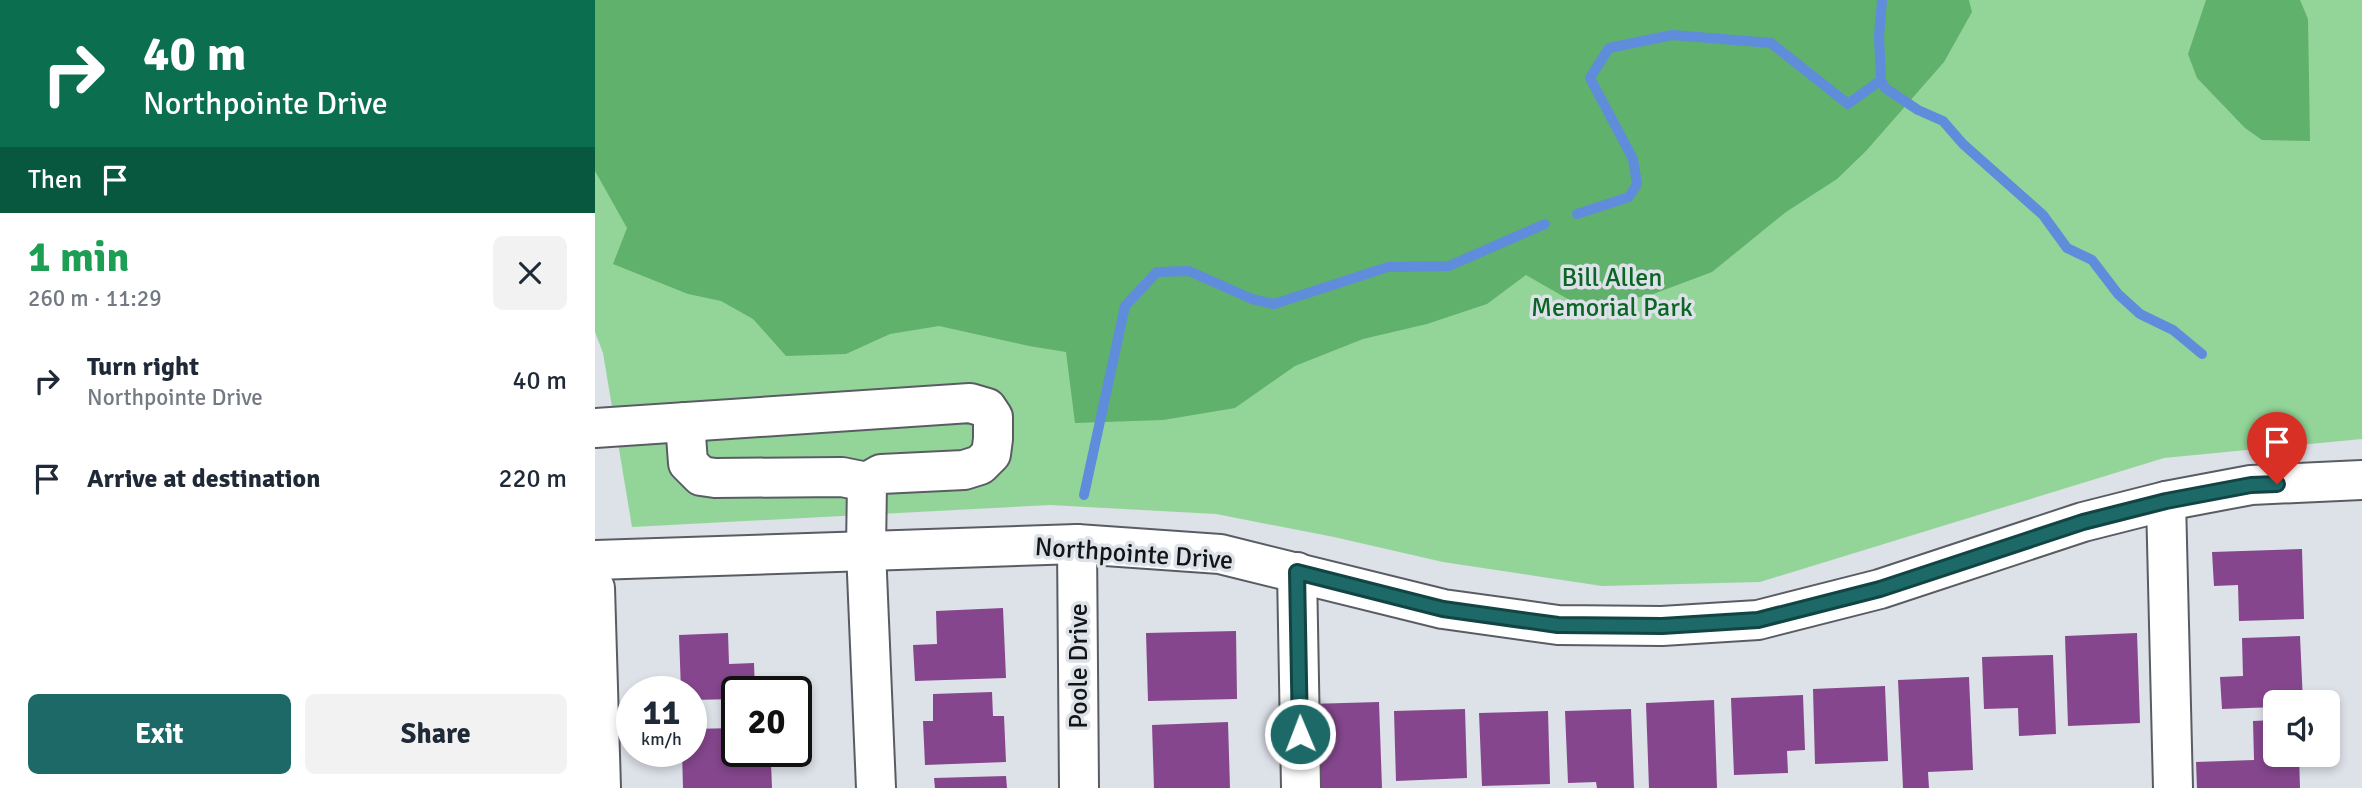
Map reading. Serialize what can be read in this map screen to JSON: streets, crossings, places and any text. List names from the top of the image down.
{
  "streets": {
    "street": ["Northpointe Drive", "Poole Drive"]
  },
  "crossings": [
    ["Northpointe Drive", "Poole Drive"]
  ],
  "parks": ["Bill Allen Memorial Park"],
  "page": {
    "turn": ["40 m", "Northpointe Drive"],
    "then": "Then",
    "heading": ["1 min", "260 m · 11:29"],
    "list": [
      {
        "name": "Turn right",
        "note": "Northpointe Drive",
        "value": "40 m"
      },
      {
        "name": "Arrive at destination",
        "value": "220 m"
      }
    ],
    "speed": "11 km/h",
    "limit": "20",
    "buttons": ["Exit", "Share"]
  }
}
